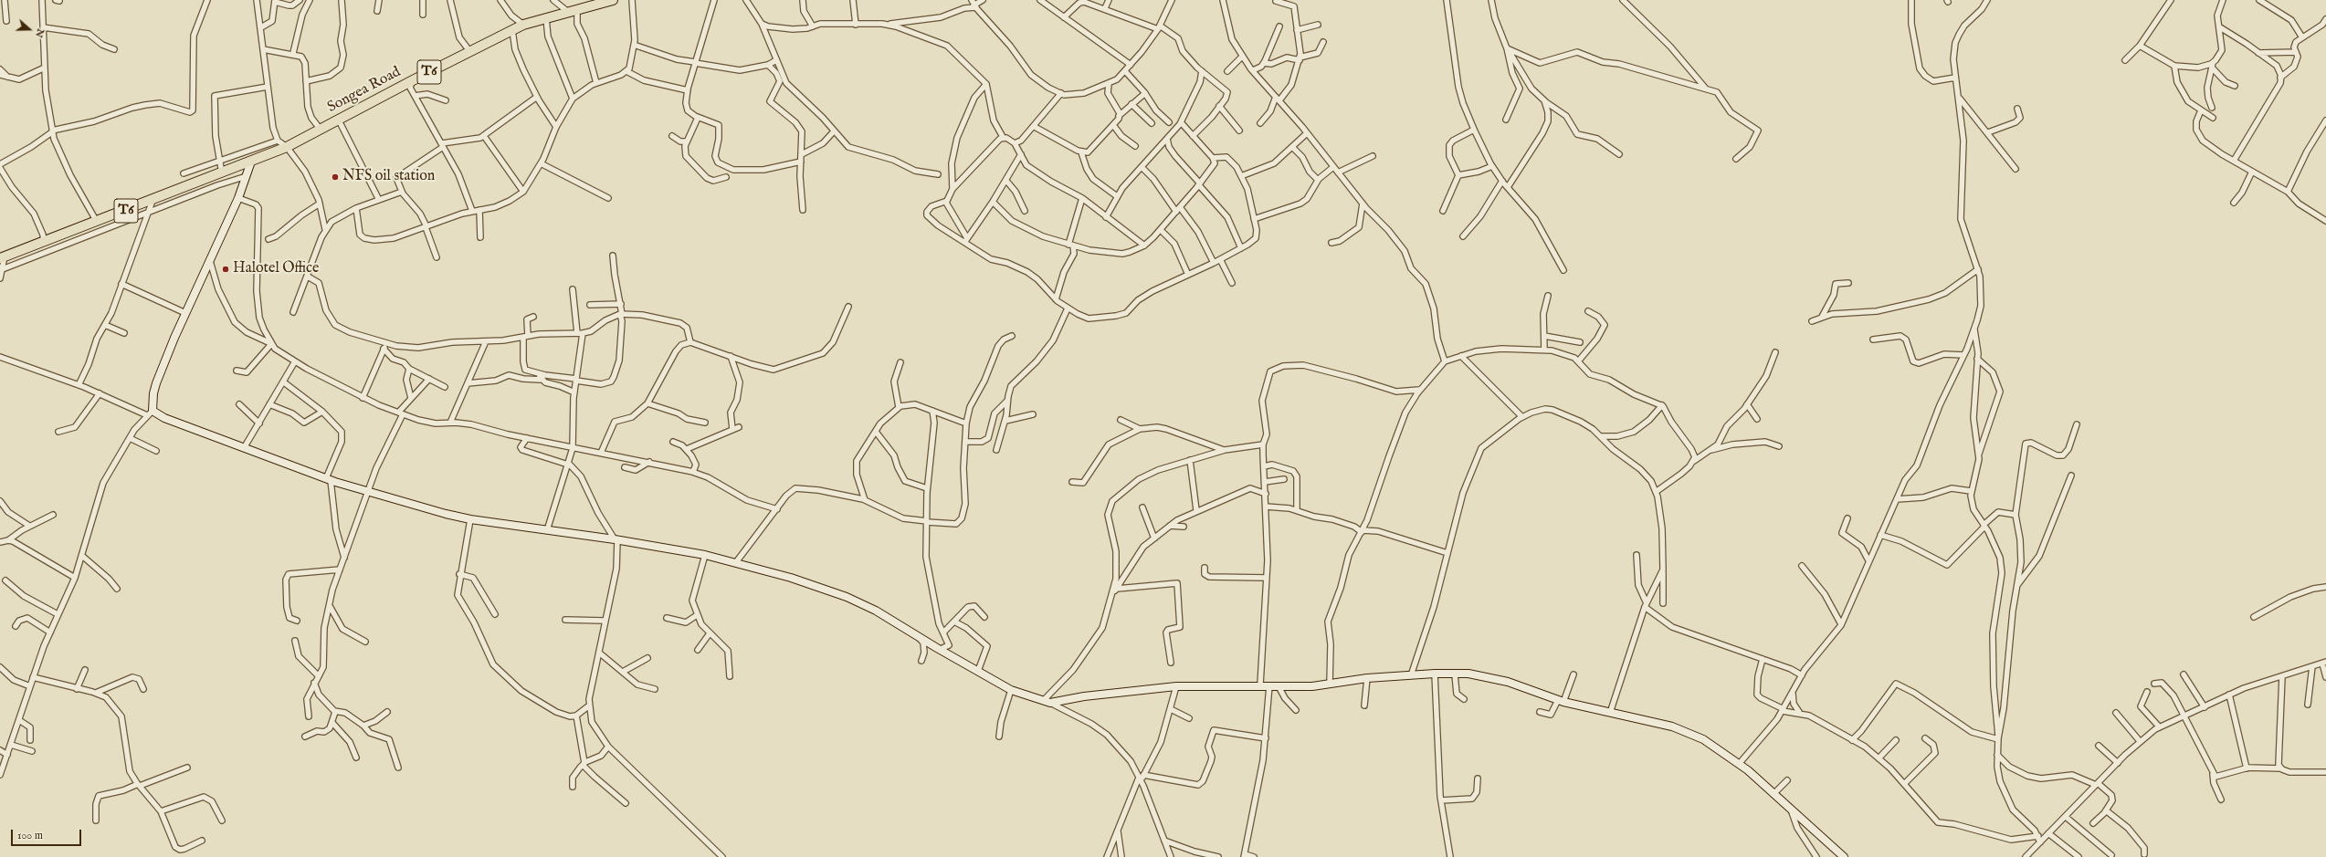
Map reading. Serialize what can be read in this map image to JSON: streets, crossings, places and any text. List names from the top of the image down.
{
  "streets": {
    "highway": ["T6", "Songea Road"]
  },
  "crossings": [
    ["T6", "Songea Road"]
  ],
  "places": ["NFS oil station", "Halotel Office"],
  "scale_bar": "100 m",
  "north": "right"
}
